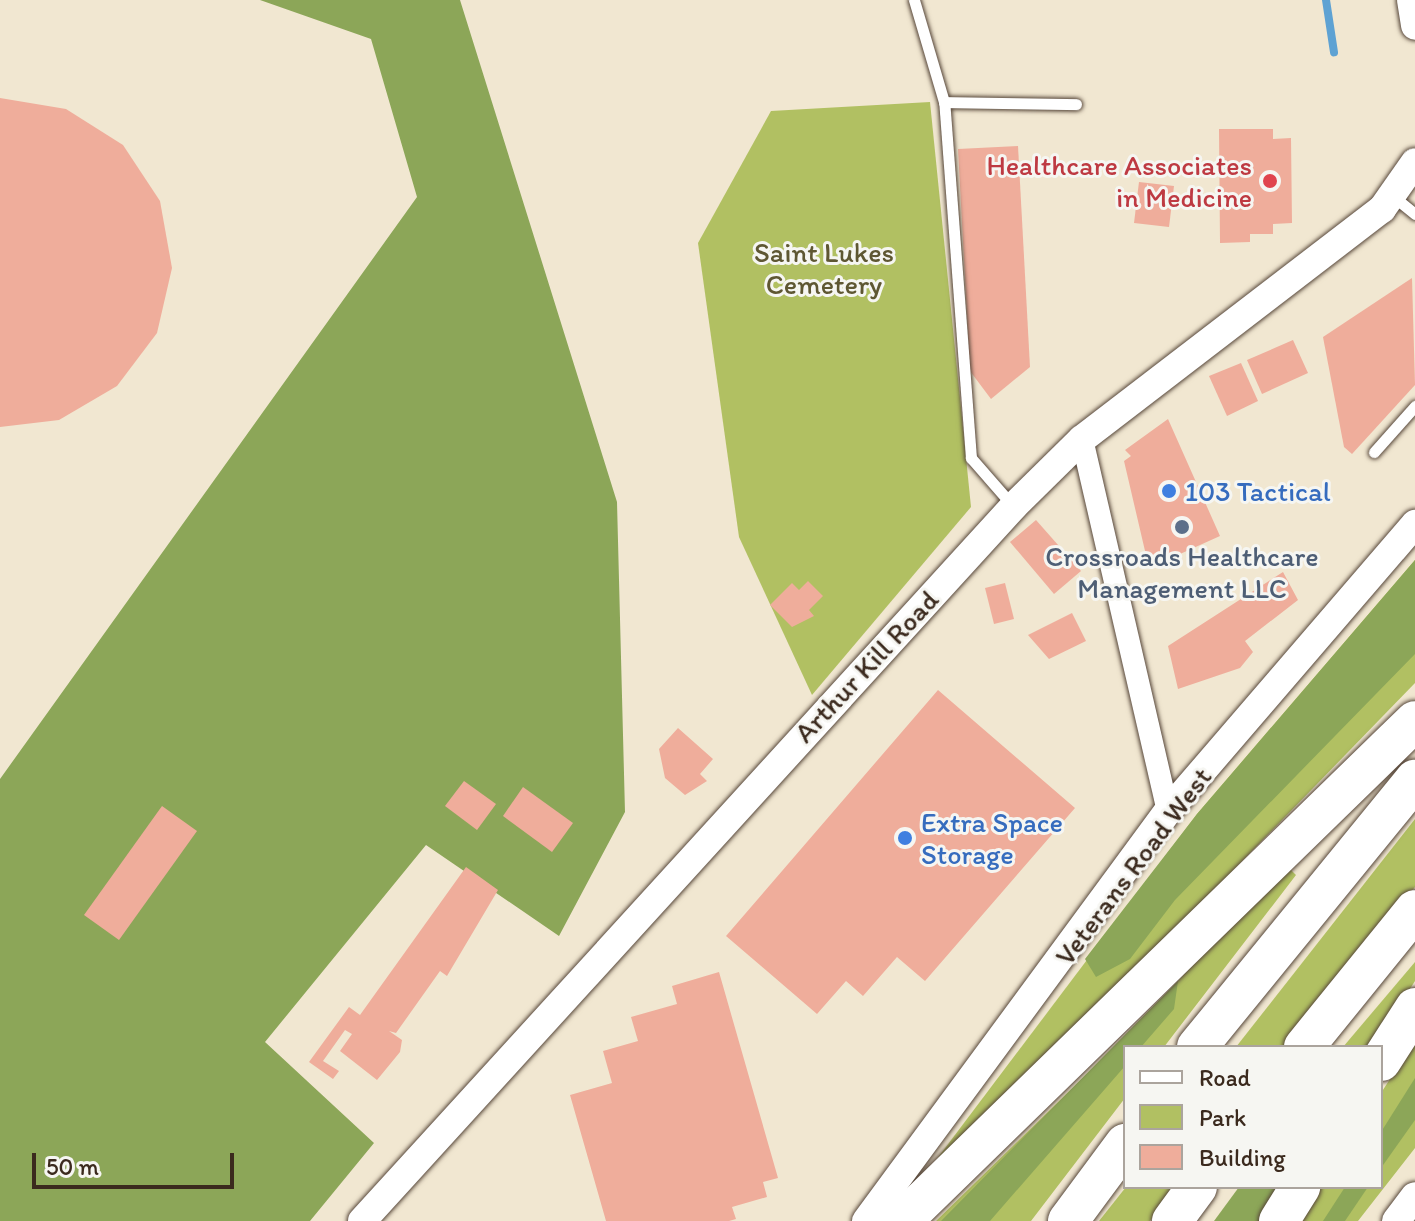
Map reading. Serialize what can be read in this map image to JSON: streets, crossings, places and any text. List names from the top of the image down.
{
  "streets": {
    "street": ["Arthur Kill Road", "Veterans Road West"]
  },
  "parks": ["Saint Lukes Cemetery"],
  "places": [
    "Healthcare Associates in Medicine",
    "103 Tactical",
    "Crossroads Healthcare Management LLC",
    "Extra Space Storage"
  ],
  "legend": ["Road", "Park", "Building"],
  "scale_bar": "50 m"
}
